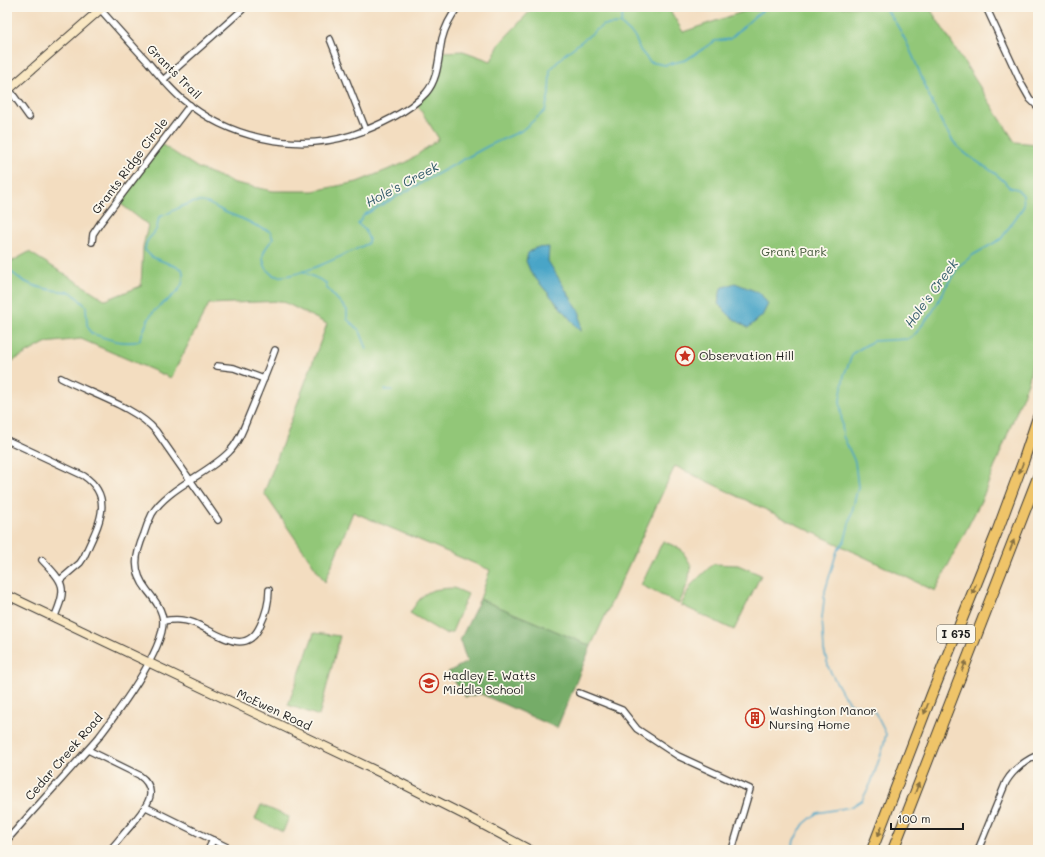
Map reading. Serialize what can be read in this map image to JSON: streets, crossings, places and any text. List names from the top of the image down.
{
  "streets": {
    "highway": ["I 675"],
    "street": [
      "Grants Trail",
      "Grants Ridge Circle",
      "McEwen Road",
      "Cedar Creek Road"
    ]
  },
  "crossings": [
    ["Grants Trail", "Grants Ridge Circle"],
    ["McEwen Road", "Cedar Creek Road"]
  ],
  "water": ["Hole's Creek"],
  "parks": ["Grant Park"],
  "places": {
    "place": ["Observation Hill"],
    "school or university": ["Hadley E. Watts Middle School"],
    "building": ["Washington Manor Nursing Home"]
  },
  "scale_bar": "100 m"
}
